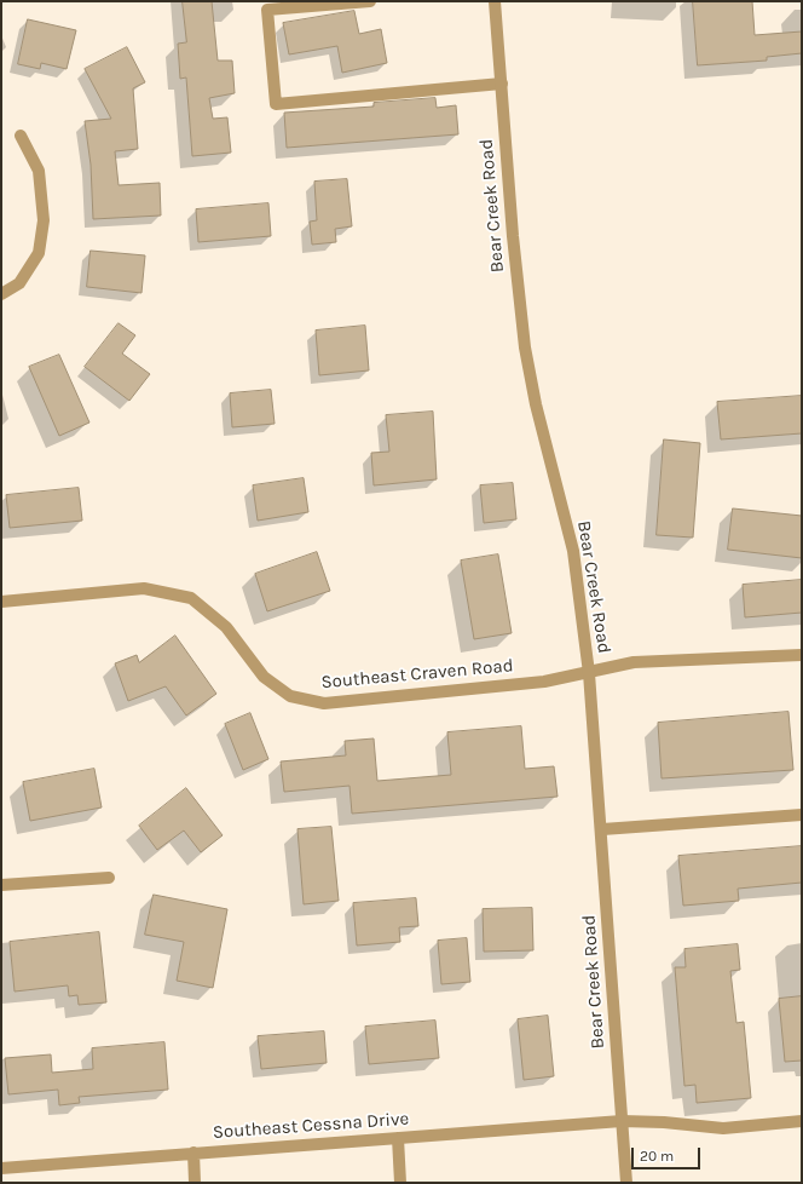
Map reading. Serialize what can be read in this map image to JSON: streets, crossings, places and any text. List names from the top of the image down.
{
  "streets": {
    "street": ["Bear Creek Road", "Southeast Craven Road", "Southeast Cessna Drive"]
  },
  "crossings": [
    ["Bear Creek Road", "Southeast Craven Road"],
    ["Bear Creek Road", "Southeast Cessna Drive"]
  ],
  "scale_bar": "20 m"
}
